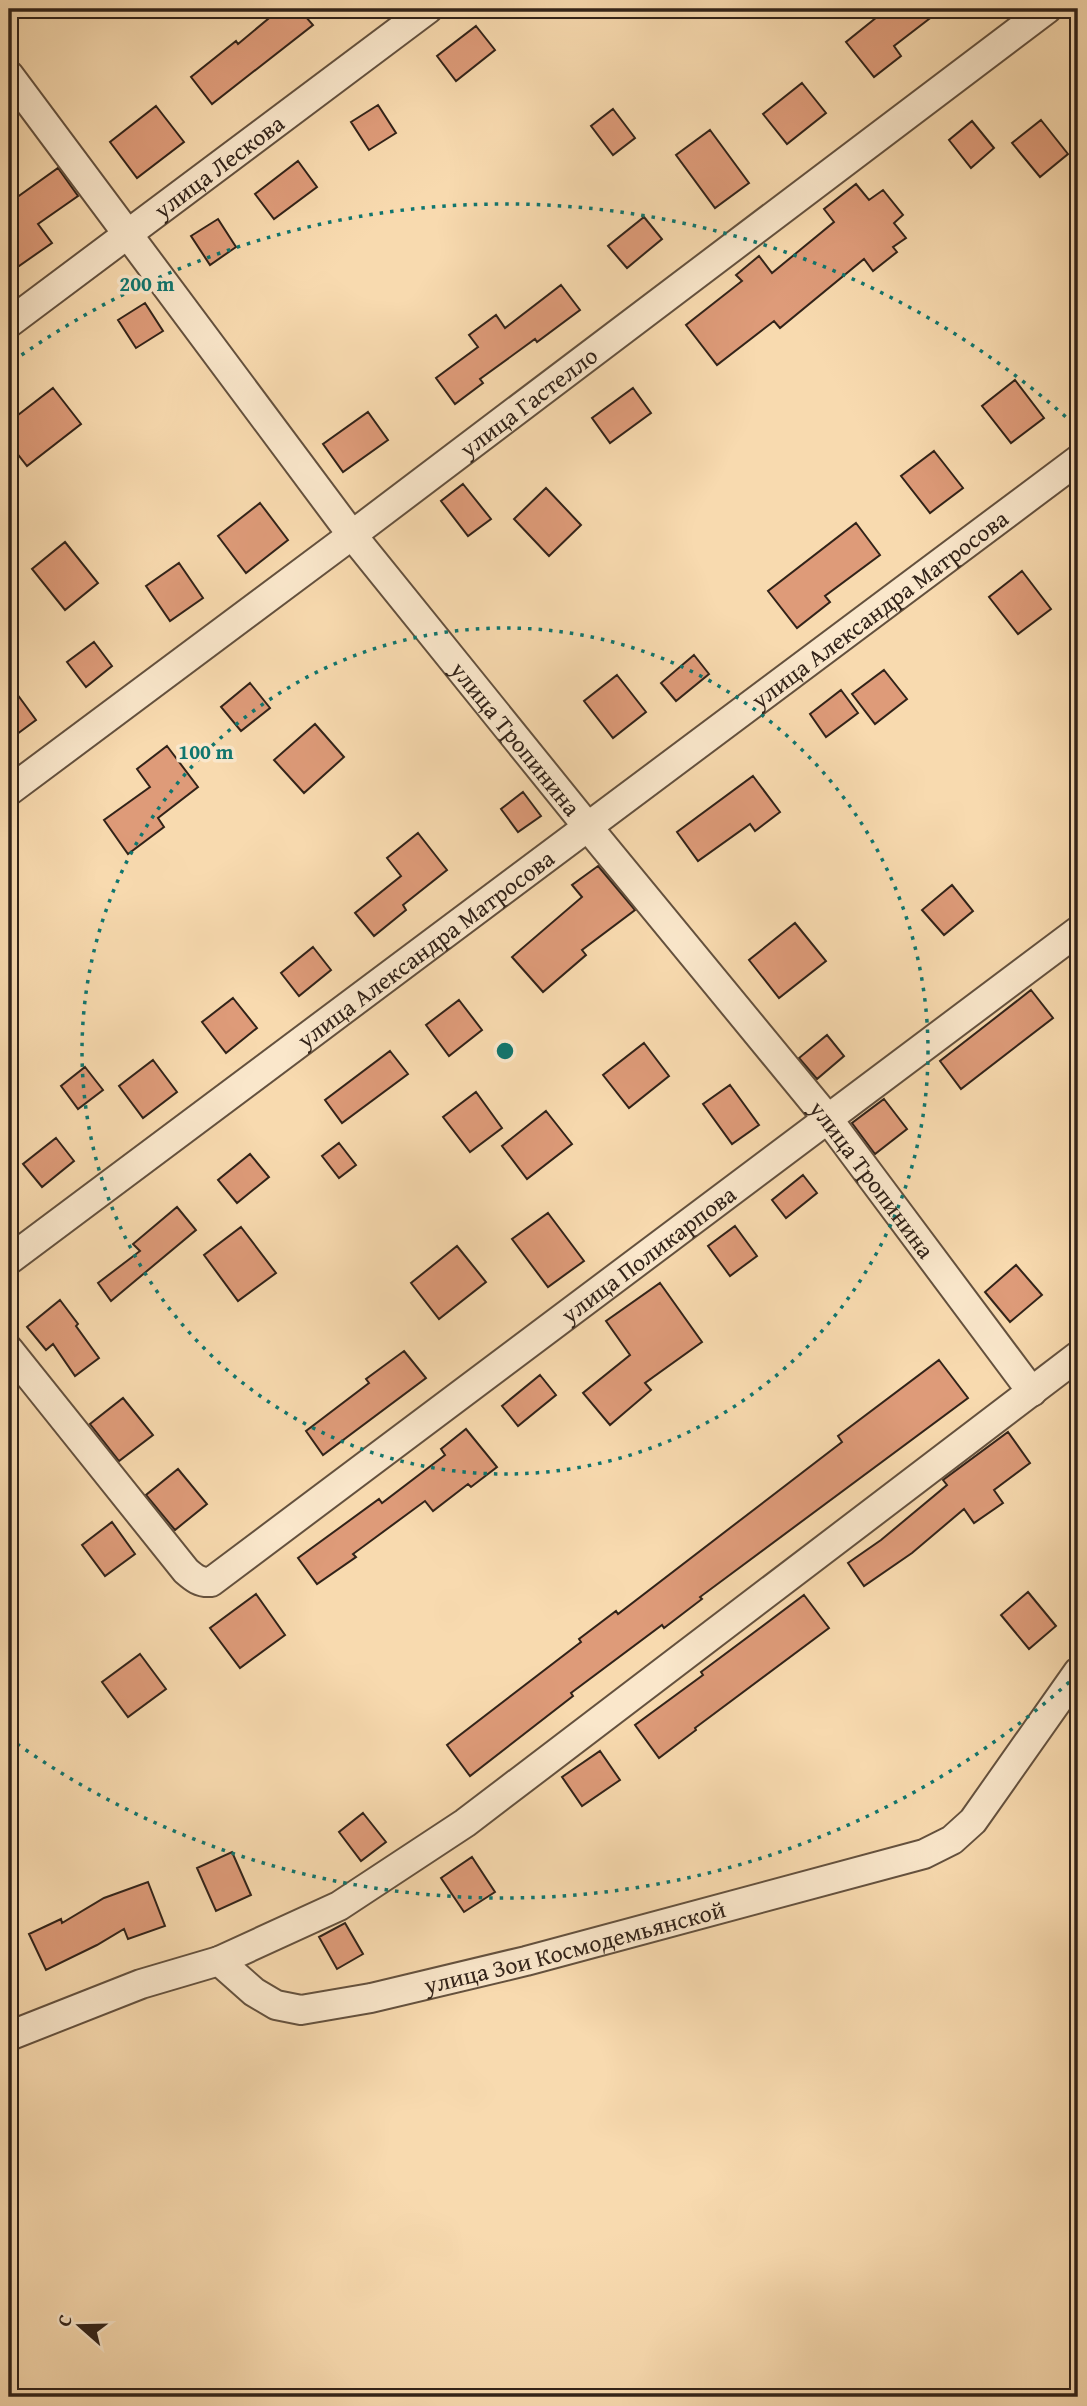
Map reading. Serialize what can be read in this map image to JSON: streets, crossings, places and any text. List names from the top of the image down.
{
  "streets": {
    "street": [
      "улица Лескова",
      "улица Гастелло",
      "улица Александра Матросова",
      "улица Тропинина",
      "улица Поликарпова",
      "улица Зои Космодемьянской"
    ]
  },
  "crossings": [
    ["улица Лескова", "улица Тропинина"],
    ["улица Гастелло", "улица Тропинина"],
    ["улица Александра Матросова", "улица Тропинина"],
    ["улица Тропинина", "улица Поликарпова"]
  ],
  "north": "left",
  "rings": ["200 m", "100 m"]
}
